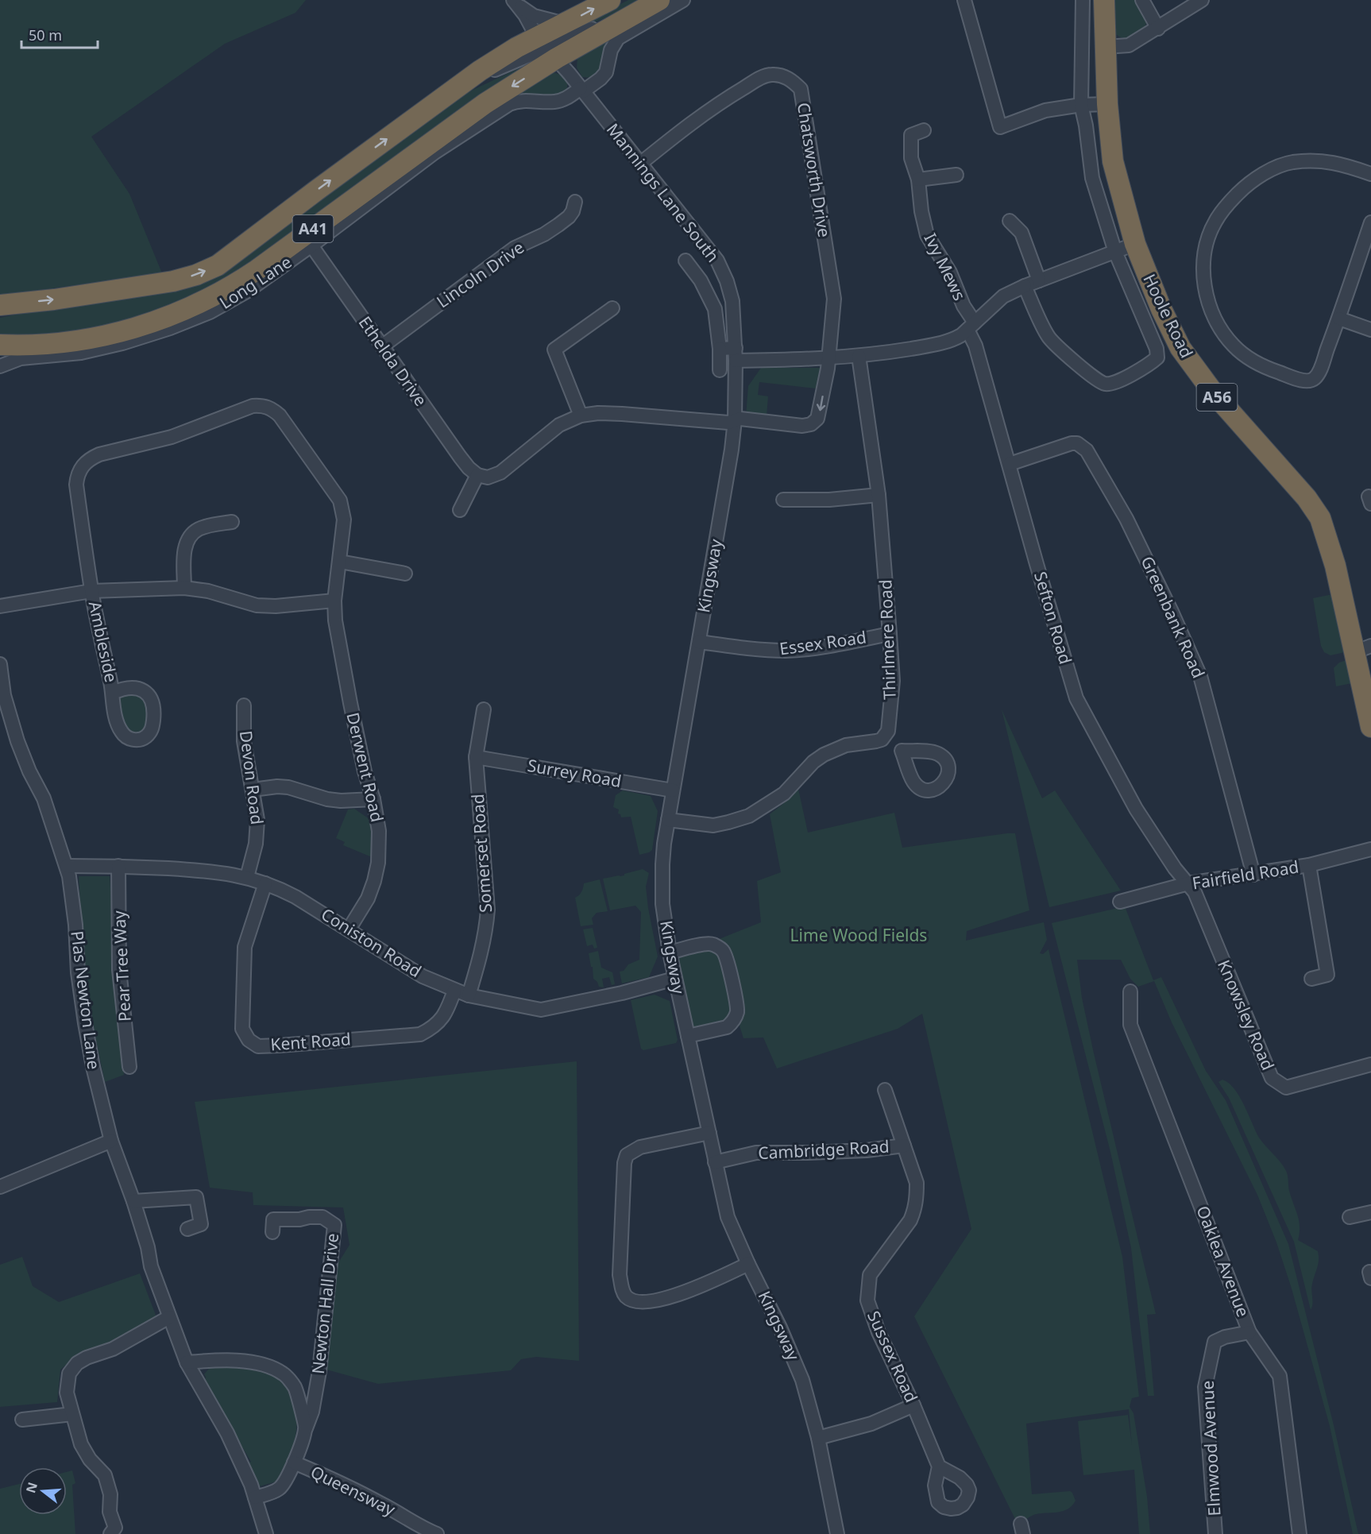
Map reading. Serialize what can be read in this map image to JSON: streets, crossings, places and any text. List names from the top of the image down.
{
  "streets": {
    "highway": [
      "A41",
      "Long Lane",
      "Hoole Road",
      "A56"
    ],
    "street": [
      "Chatsworth Drive",
      "Mannings Lane South",
      "Ivy Mews",
      "Lincoln Drive",
      "Ethelda Drive",
      "Kingsway",
      "Greenbank Road",
      "Sefton Road",
      "Thirlmere Road",
      "Ambleside",
      "Essex Road",
      "Derwent Road",
      "Surrey Road",
      "Devon Road",
      "Somerset Road",
      "Fairfield Road",
      "Coniston Road",
      "Pear Tree Way",
      "Plas Newton Lane",
      "Knowsley Road",
      "Kent Road",
      "Cambridge Road",
      "Oaklea Avenue",
      "Newton Hall Drive",
      "Sussex Road",
      "Elmwood Avenue",
      "Queensway"
    ]
  },
  "crossings": [
    ["Chatsworth Drive", "Mannings Lane South"],
    ["Chatsworth Drive", "Kingsway"],
    ["Mannings Lane South", "A41"],
    ["Mannings Lane South", "Long Lane"],
    ["Mannings Lane South", "Kingsway"],
    ["A41", "Long Lane"],
    ["Ivy Mews", "Sefton Road"],
    ["Lincoln Drive", "Ethelda Drive"],
    ["Long Lane", "Ethelda Drive"],
    ["Kingsway", "Essex Road"],
    ["Kingsway", "Surrey Road"],
    ["Kingsway", "Coniston Road"],
    ["Kingsway", "Cambridge Road"],
    ["Greenbank Road", "Sefton Road"],
    ["Greenbank Road", "Fairfield Road"],
    ["Sefton Road", "Fairfield Road"],
    ["Sefton Road", "Knowsley Road"],
    ["Thirlmere Road", "Essex Road"],
    ["Ambleside", "Derwent Road"],
    ["Derwent Road", "Coniston Road"],
    ["Surrey Road", "Somerset Road"],
    ["Devon Road", "Coniston Road"],
    ["Somerset Road", "Coniston Road"],
    ["Fairfield Road", "Knowsley Road"],
    ["Coniston Road", "Pear Tree Way"],
    ["Coniston Road", "Plas Newton Lane"],
    ["Coniston Road", "Kent Road"],
    ["Cambridge Road", "Sussex Road"],
    ["Oaklea Avenue", "Elmwood Avenue"]
  ],
  "parks": ["Lime Wood Fields"],
  "scale_bar": "50 m",
  "north": "left"
}
